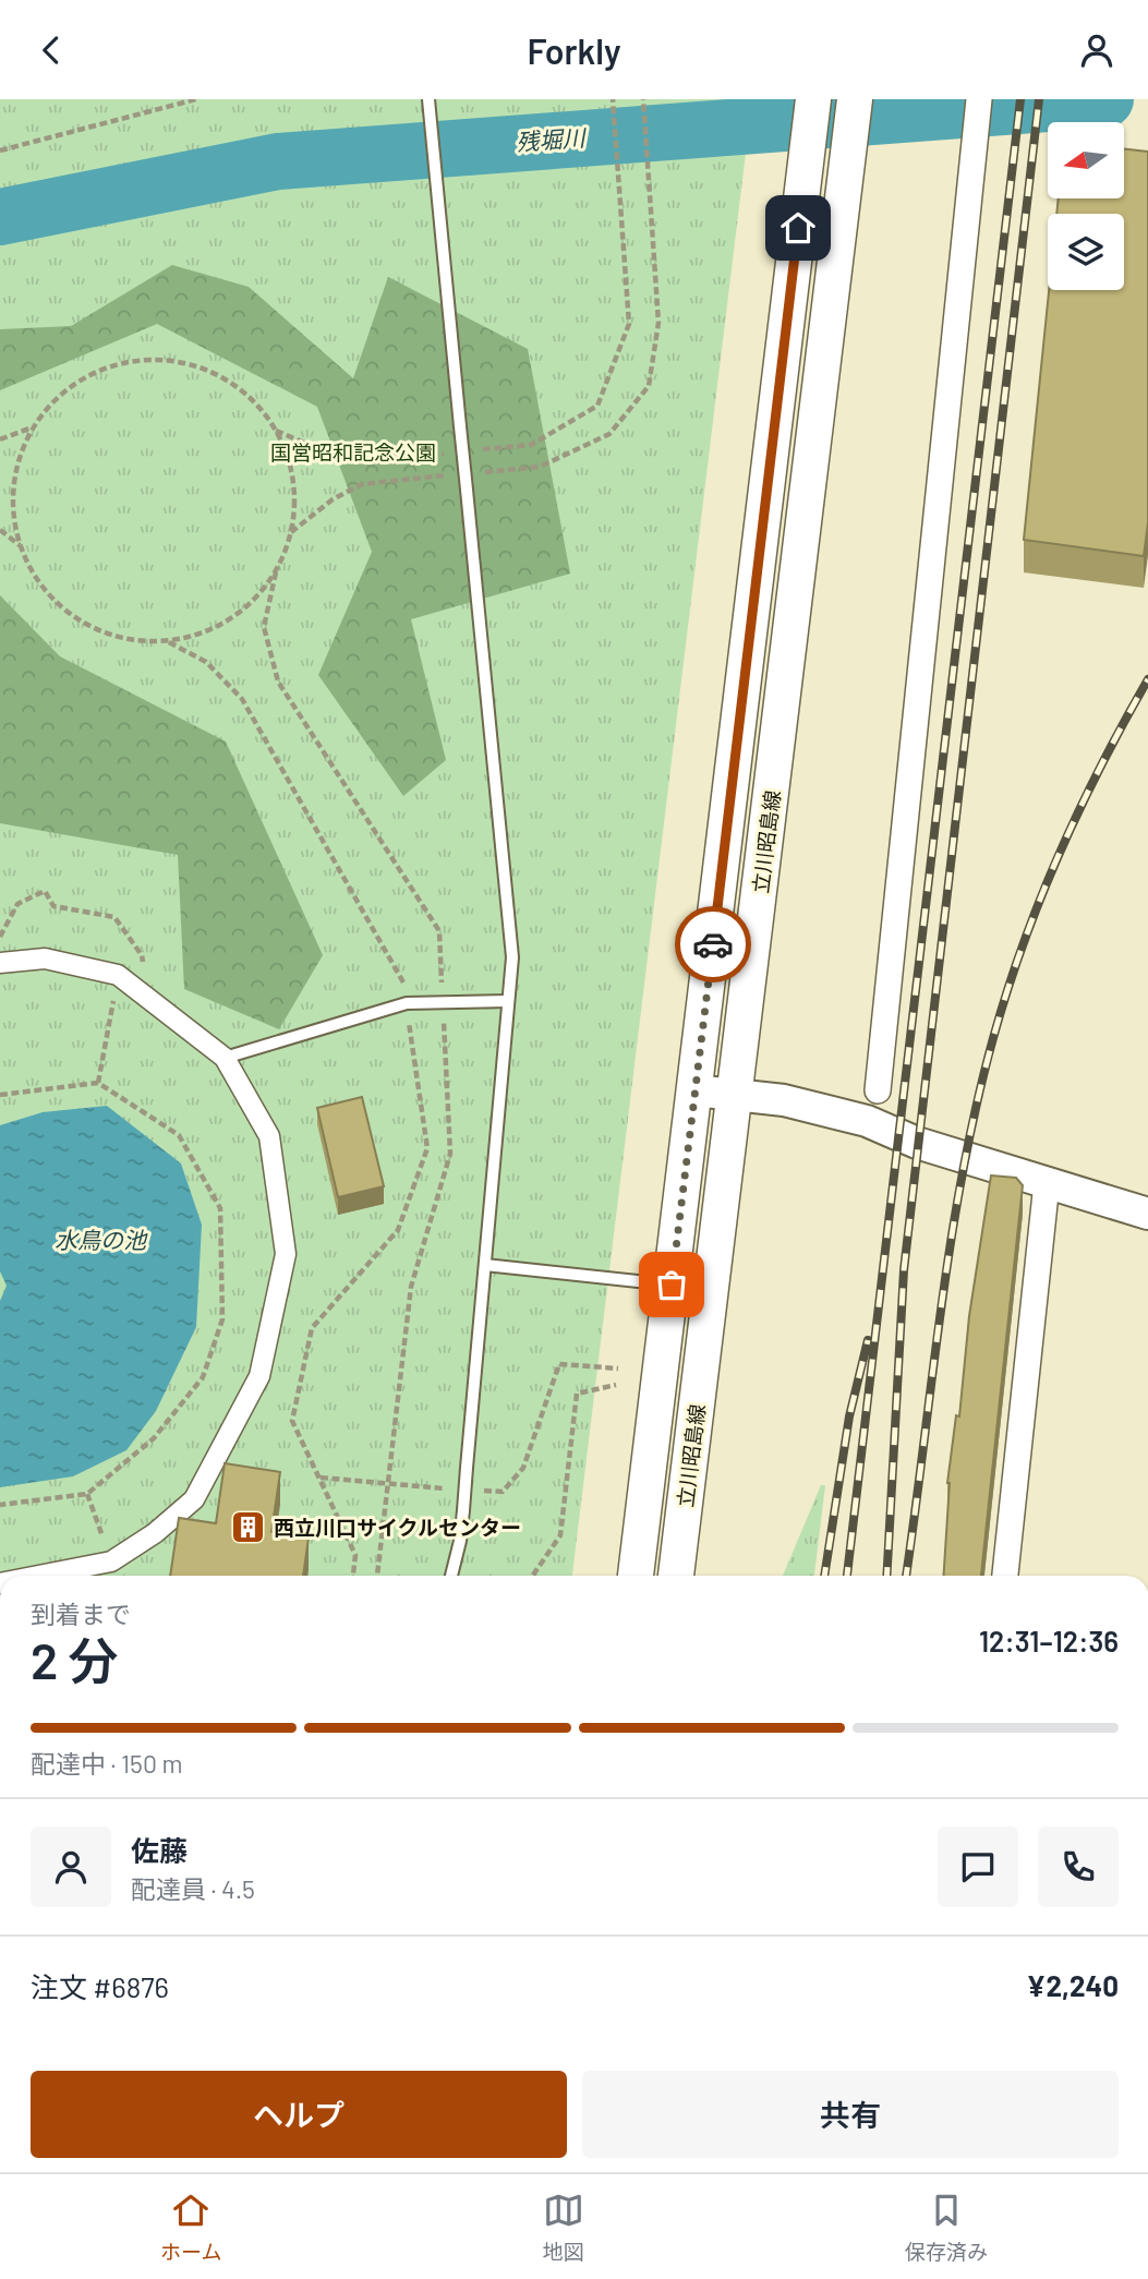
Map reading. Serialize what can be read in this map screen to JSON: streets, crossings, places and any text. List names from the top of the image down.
{
  "streets": {
    "main road": ["立川昭島線"]
  },
  "water": ["残堀川", "水鳥の池"],
  "parks": ["国営昭和記念公園"],
  "places": {
    "building": ["西立川口サイクルセンター"]
  },
  "north": "left",
  "page": {
    "header": "Forkly",
    "heading": ["2 分", "到着まで", "12:31–12:36"],
    "panel": [
      "佐藤",
      "配達員 · 4.5",
      "注文 #6876",
      "¥2,240"
    ],
    "bar": "配達中 · 150 m",
    "buttons": ["ヘルプ", "共有"],
    "tabs": ["ホーム", "地図", "保存済み"]
  }
}
